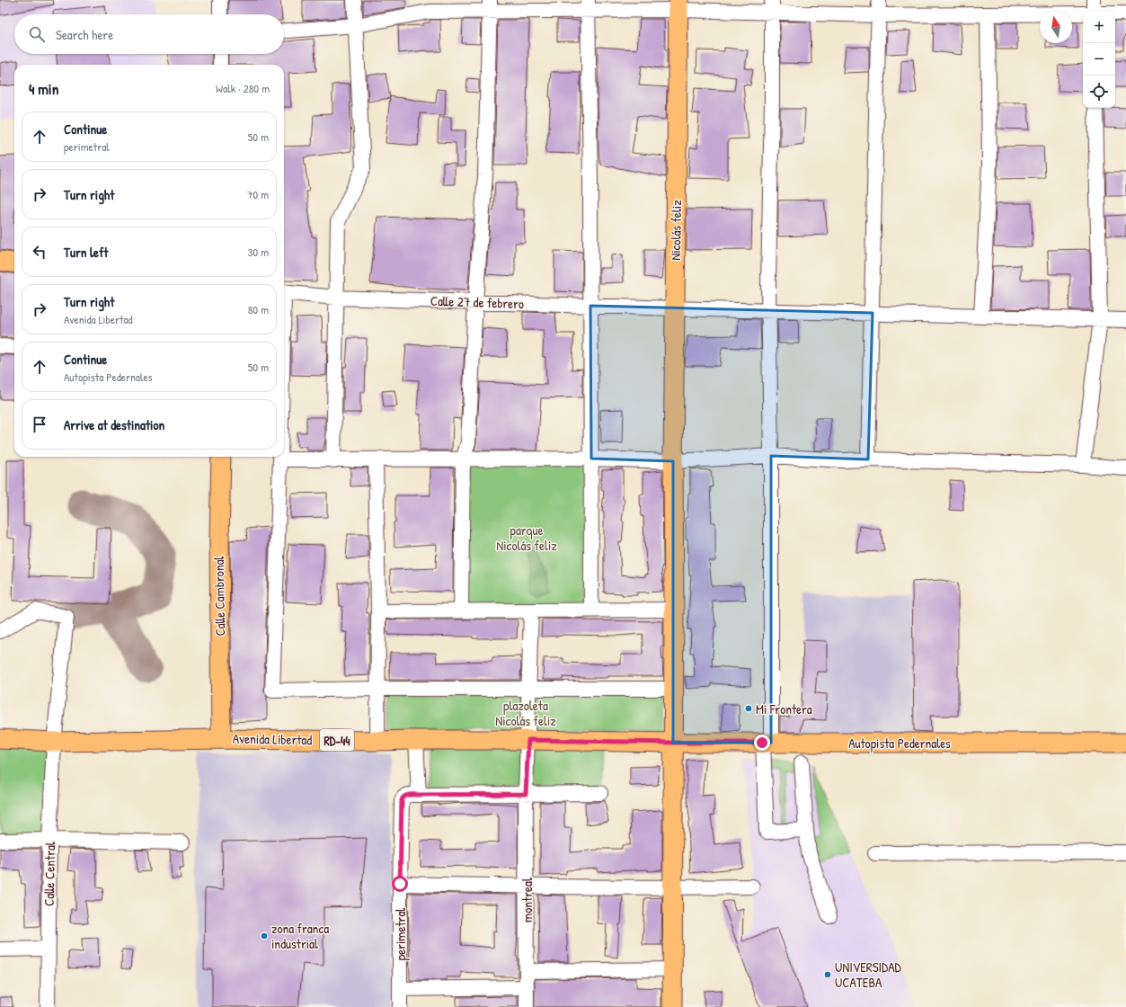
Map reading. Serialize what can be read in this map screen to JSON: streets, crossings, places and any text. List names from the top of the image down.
{
  "streets": {
    "main road": [
      "Nicolás feliz",
      "Calle Cambronal",
      "Avenida Libertad",
      "RD-44",
      "Autopista Pedernales"
    ],
    "street": [
      "Calle 27 de febrero",
      "Calle Central",
      "montreal",
      "perimetral"
    ]
  },
  "crossings": [
    ["Nicolás feliz", "Calle 27 de febrero"],
    ["Nicolás feliz", "Avenida Libertad"],
    ["Nicolás feliz", "Autopista Pedernales"],
    ["Calle Cambronal", "Avenida Libertad"],
    ["Avenida Libertad", "Autopista Pedernales"],
    ["Avenida Libertad", "Calle Central"],
    ["Avenida Libertad", "montreal"]
  ],
  "parks": ["parque Nicolás feliz", "plazoleta Nicolás feliz"],
  "places": ["Mi Frontera", "zona franca industrial", "UNIVERSIDAD UCATEBA"],
  "north": "top",
  "page": {
    "map_buttons": ["+", "−"],
    "search": "Search here",
    "heading": ["4 min", "Walk · 280 m"],
    "list": [
      ["Continue", "perimetral", "50 m"],
      ["Turn right", "70 m"],
      ["Turn left", "30 m"],
      ["Turn right", "Avenida Libertad", "80 m"],
      ["Continue", "Autopista Pedernales", "50 m"],
      "Arrive at destination"
    ]
  }
}
